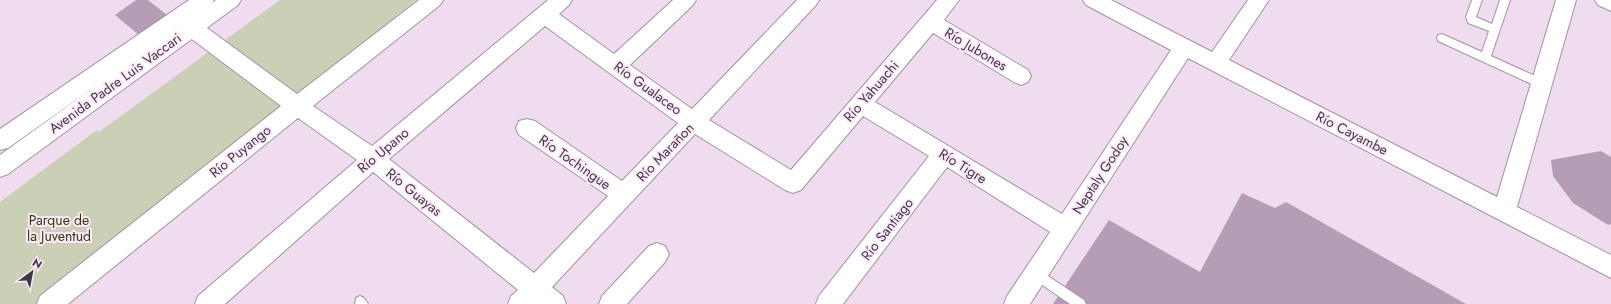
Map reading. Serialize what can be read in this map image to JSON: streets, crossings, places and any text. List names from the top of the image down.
{
  "streets": {
    "street": [
      "Río Jubones",
      "Avenida Padre Luis Vaccari",
      "Río Gualaceo",
      "Río Yahuachi",
      "Río Cayambe",
      "Río Upano",
      "Río Puyango",
      "Río Marañon",
      "Río Tochingue",
      "Río Tigre",
      "Neptaly Godoy",
      "Río Guayas",
      "Río Santiago"
    ]
  },
  "crossings": [
    ["Río Jubones", "Río Yahuachi"],
    ["Avenida Padre Luis Vaccari", "Río Guayas"],
    ["Río Gualaceo", "Río Yahuachi"],
    ["Río Gualaceo", "Río Upano"],
    ["Río Gualaceo", "Río Marañon"],
    ["Río Yahuachi", "Río Tigre"],
    ["Río Cayambe", "Neptaly Godoy"],
    ["Río Upano", "Río Guayas"],
    ["Río Puyango", "Río Guayas"],
    ["Río Marañon", "Río Tochingue"],
    ["Río Marañon", "Río Guayas"],
    ["Río Tigre", "Neptaly Godoy"],
    ["Río Tigre", "Río Santiago"]
  ],
  "parks": ["Parque de la Juventud"],
  "north": "top right"
}
